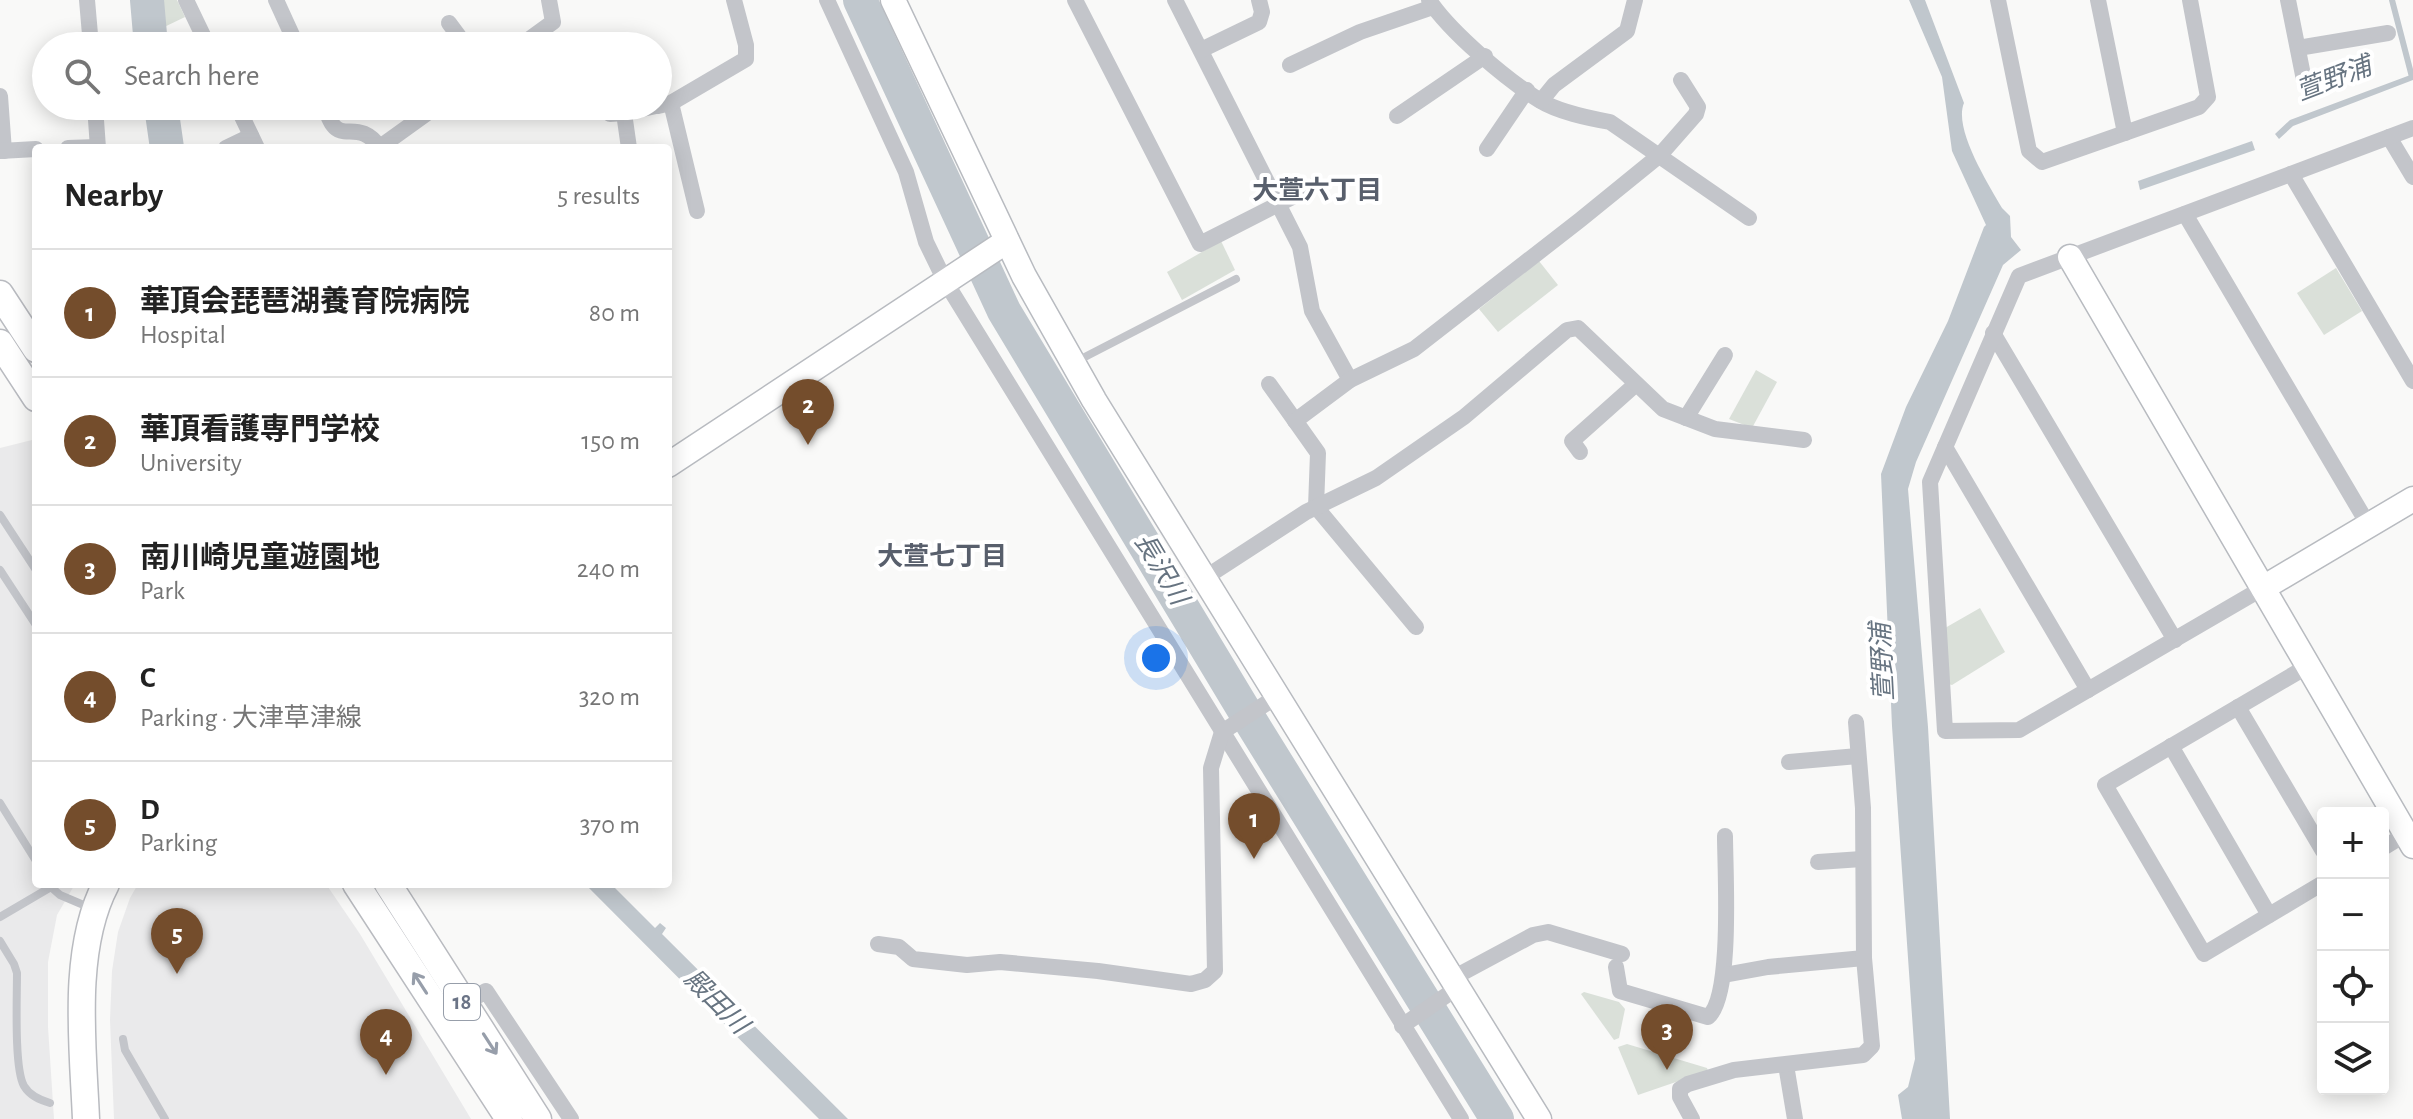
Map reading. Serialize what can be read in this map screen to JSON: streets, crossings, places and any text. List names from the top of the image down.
{
  "streets": {
    "main road": ["18"]
  },
  "districts": ["大萱六丁目", "大萱七丁目"],
  "water": ["萱野浦", "長沢川", "殿田川"],
  "page": {
    "search": "Search here",
    "heading": ["Nearby", "5 results"],
    "list": [
      {
        "mark": "1",
        "name": "華頂会琵琶湖養育院病院",
        "note": "Hospital",
        "value": "80 m"
      },
      {
        "mark": "2",
        "name": "華頂看護専門学校",
        "note": "University",
        "value": "150 m"
      },
      {
        "mark": "3",
        "name": "南川崎児童遊園地",
        "note": "Park",
        "value": "240 m"
      },
      {
        "mark": "4",
        "name": "C",
        "note": "Parking · 大津草津線",
        "value": "320 m"
      },
      {
        "mark": "5",
        "name": "D",
        "note": "Parking",
        "value": "370 m"
      }
    ],
    "pins": [
      "2",
      "1",
      "5",
      "3",
      "4"
    ],
    "map_buttons": ["+", "−"]
  }
}
